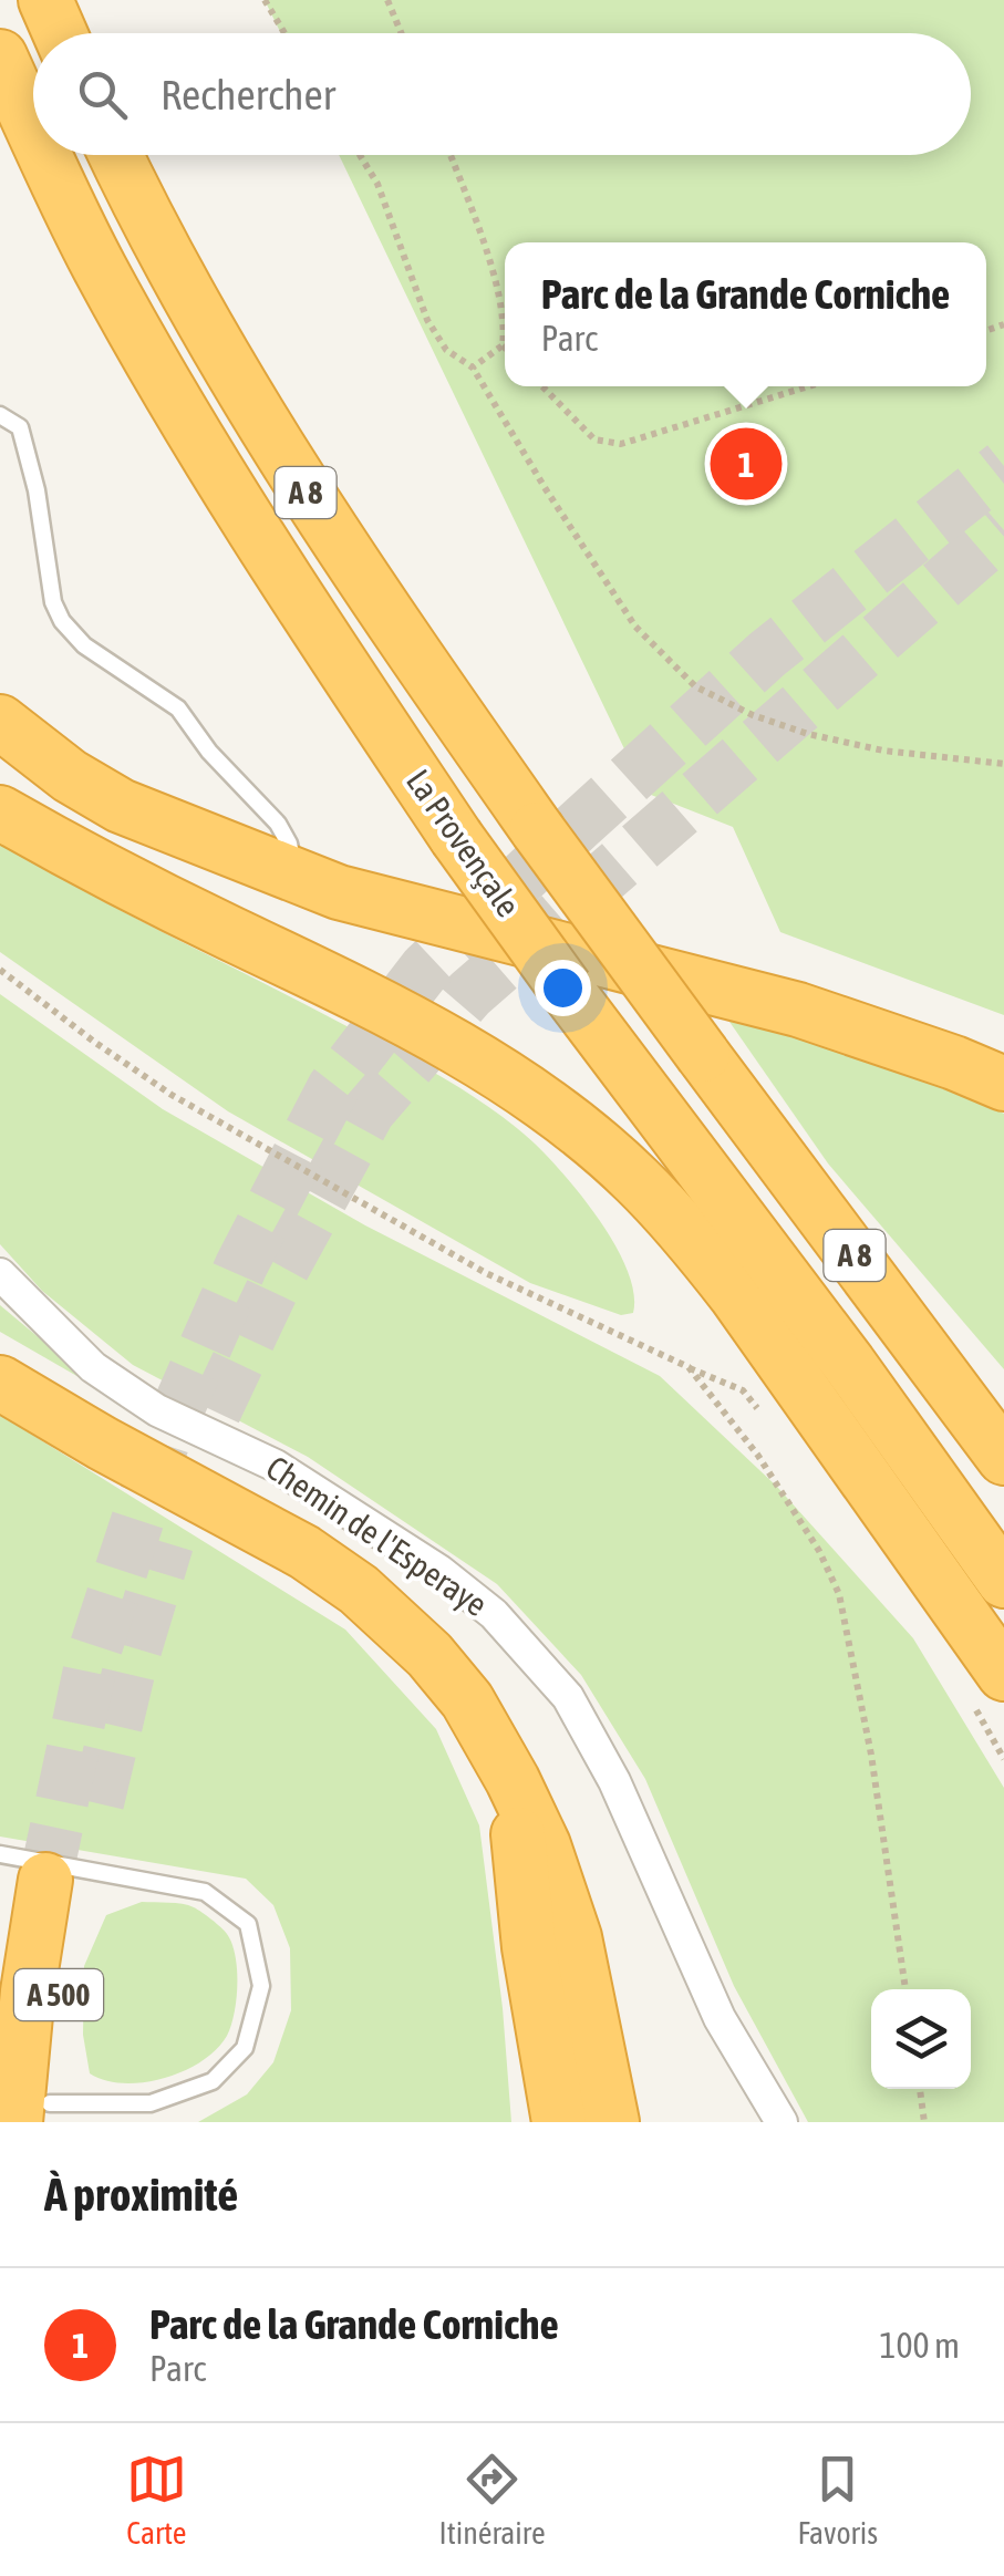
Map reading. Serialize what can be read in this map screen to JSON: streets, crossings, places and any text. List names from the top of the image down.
{
  "streets": {
    "highway": ["A 8", "La Provençale", "A 500"],
    "street": ["Chemin de l'Esperaye"]
  },
  "page": {
    "search": "Rechercher",
    "popup": ["Parc de la Grande Corniche", "Parc"],
    "pins": "1",
    "heading": "À proximité",
    "list": [
      {
        "mark": "1",
        "name": "Parc de la Grande Corniche",
        "note": "Parc",
        "value": "100 m"
      }
    ],
    "nav": ["Carte", "Itinéraire", "Favoris"]
  }
}
